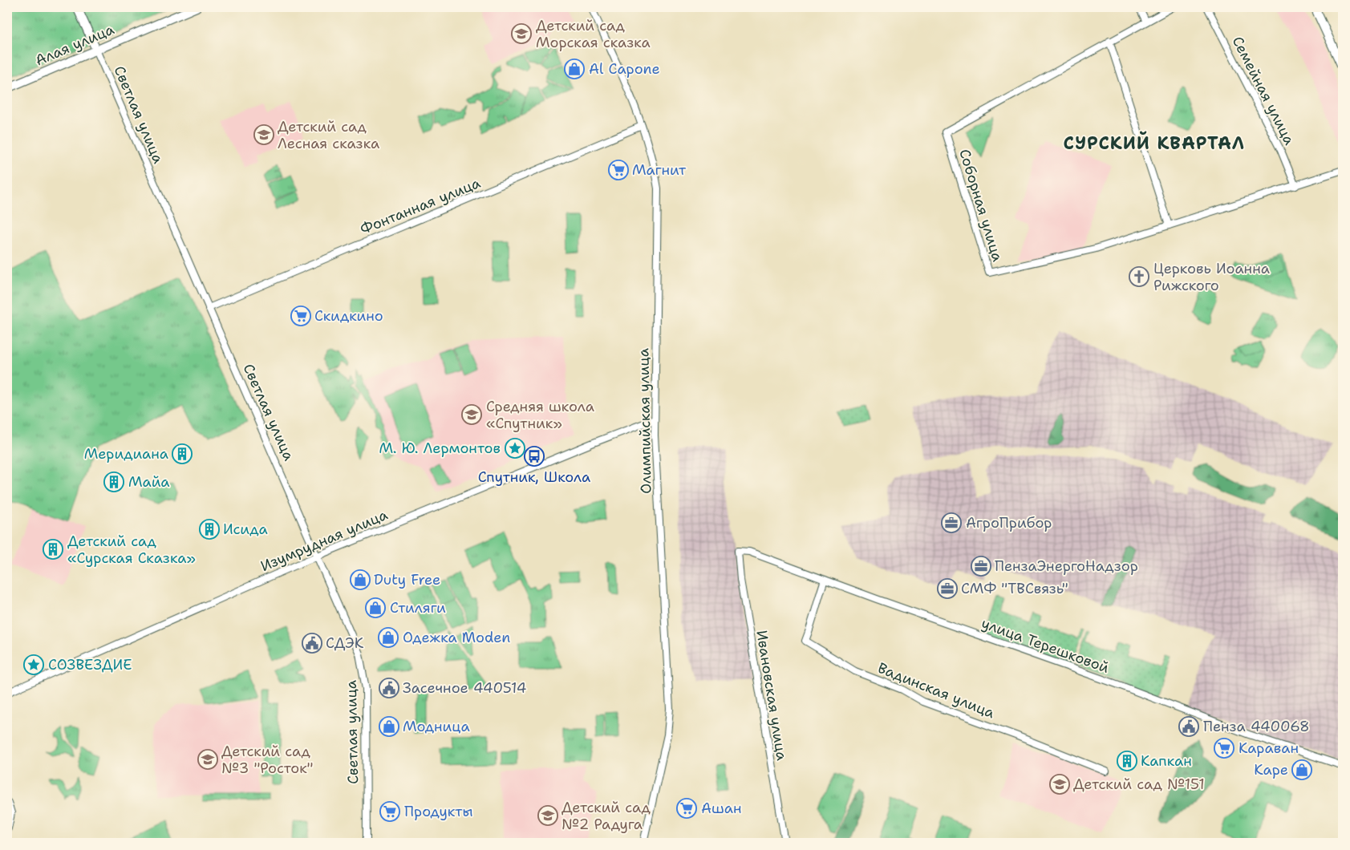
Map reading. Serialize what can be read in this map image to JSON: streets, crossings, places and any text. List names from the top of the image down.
{
  "streets": {
    "main road": ["Алая улица", "Светлая улица"],
    "street": [
      "Семейная улица",
      "Соборная улица",
      "Фонтанная улица",
      "Олимпийская улица",
      "Изумрудная улица",
      "улица Терешковой",
      "Вадинская улица",
      "Ивановская улица"
    ]
  },
  "crossings": [
    ["Алая улица", "Светлая улица"],
    ["Семейная улица", "Соборная улица"],
    ["Светлая улица", "Фонтанная улица"],
    ["Светлая улица", "Изумрудная улица"],
    ["Фонтанная улица", "Олимпийская улица"],
    ["Олимпийская улица", "Изумрудная улица"],
    ["улица Терешковой", "Вадинская улица"],
    ["улица Терешковой", "Ивановская улица"]
  ],
  "districts": ["СУРСКИЙ КВАРТАЛ"],
  "places": {
    "school or university": [
      "Детский сад Морская сказка",
      "Детский сад Лесная сказка",
      "Средняя школа «Спутник»",
      "Детский сад №3 \"Росток\"",
      "Детский сад №151",
      "Детский сад №2 Радуга"
    ],
    "shop": [
      "Al Capone",
      "Duty Free",
      "Стиляги",
      "Одежка Moden",
      "Модница",
      "Каре"
    ],
    "supermarket": [
      "Магнит",
      "Скидкино",
      "Караван",
      "Ашан",
      "Продукты"
    ],
    "church": ["Церковь Иоанна Рижского"],
    "place": ["М. Ю. Лермонтов", "СОЗВЕЗДИЕ"],
    "building": [
      "Меридиана",
      "Майа",
      "Исида",
      "Детский сад «Сурская Сказка»",
      "Капкан"
    ],
    "bus stop": ["Спутник, Школа"],
    "office": ["АгроПрибор", "ПензаЭнергоНадзор", "СМФ \"ТВСвязь\""],
    "public building": ["СДЭК", "Засечное 440514", "Пенза 440068"]
  }
}
